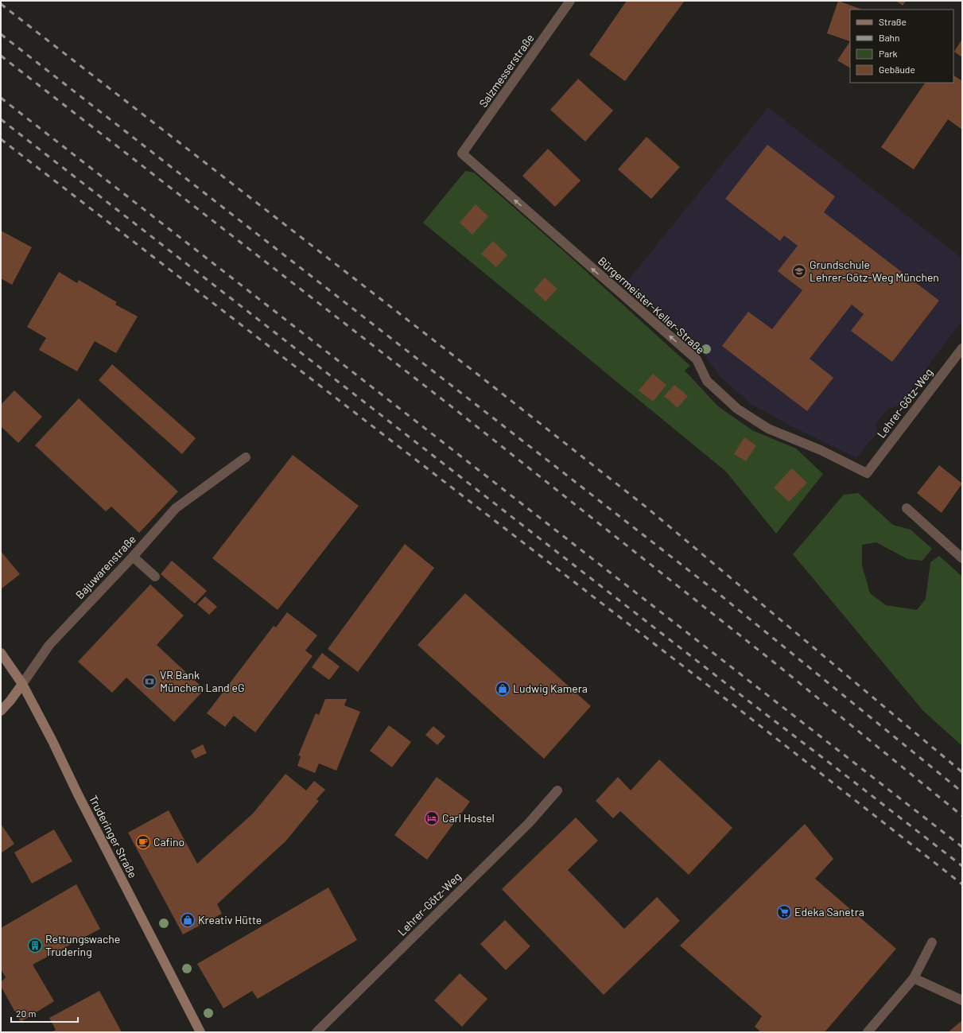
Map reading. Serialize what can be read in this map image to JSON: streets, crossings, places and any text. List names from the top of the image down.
{
  "streets": {
    "street": [
      "Salzmesserstraße",
      "Bürgermeister-Keller-Straße",
      "Lehrer-Götz-Weg",
      "Bajuwarenstraße",
      "Truderinger Straße"
    ]
  },
  "crossings": [
    ["Salzmesserstraße", "Bürgermeister-Keller-Straße"],
    ["Bürgermeister-Keller-Straße", "Lehrer-Götz-Weg"],
    ["Bajuwarenstraße", "Truderinger Straße"]
  ],
  "one_way": ["Bürgermeister-Keller-Straße"],
  "places": {
    "school or university": ["Grundschule Lehrer-Götz-Weg München"],
    "bank": ["VR Bank München Land eG"],
    "shop": ["Ludwig Kamera", "Kreativ Hütte"],
    "hotel": ["Carl Hostel"],
    "cafe": ["Cafino"],
    "supermarket": ["Edeka Sanetra"],
    "building": ["Rettungswache Trudering"]
  },
  "legend": [
    "Straße",
    "Bahn",
    "Park",
    "Gebäude"
  ],
  "scale_bar": "20 m"
}
